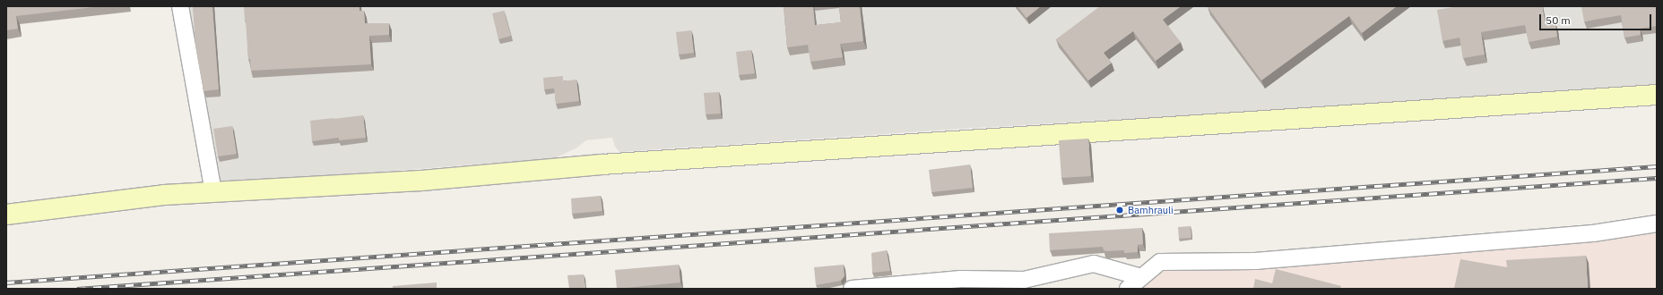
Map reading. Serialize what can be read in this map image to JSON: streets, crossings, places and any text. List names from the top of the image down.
{
  "places": ["Bamhrauli"],
  "scale_bar": "50 m"
}
